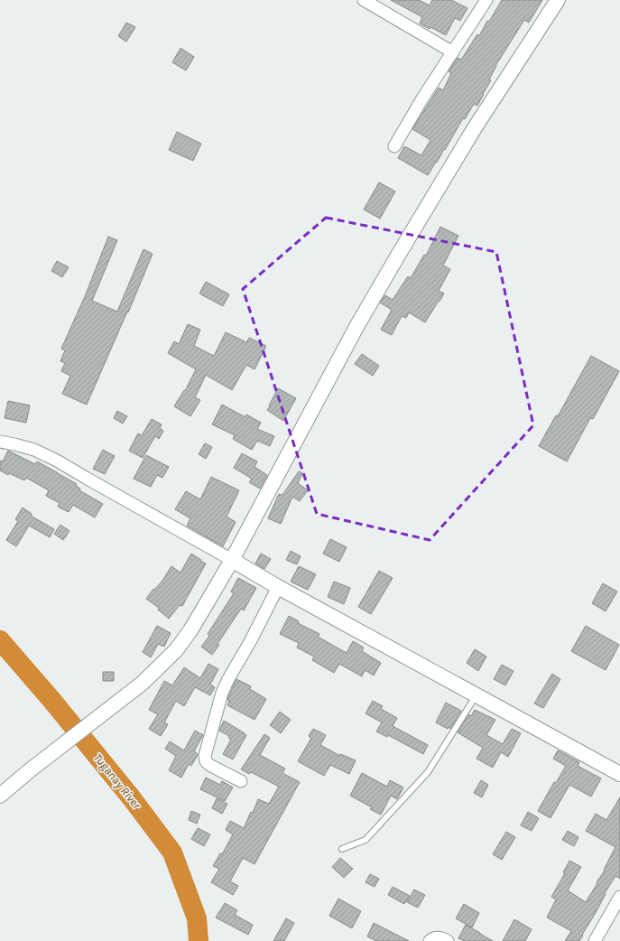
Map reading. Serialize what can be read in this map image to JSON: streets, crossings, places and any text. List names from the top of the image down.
{
  "water": ["Tuganay River"]
}
